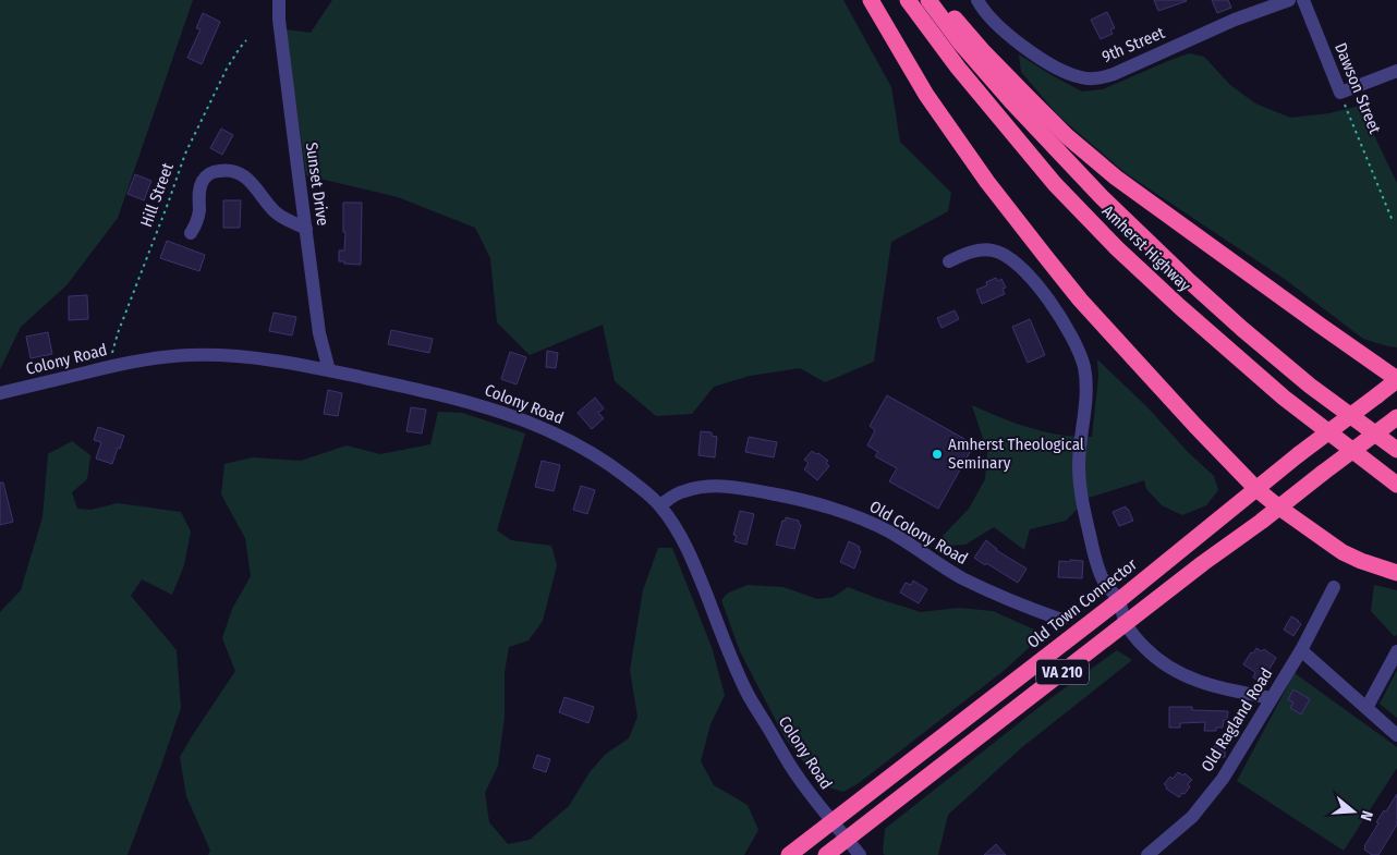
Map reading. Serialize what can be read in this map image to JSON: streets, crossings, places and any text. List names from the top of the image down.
{
  "streets": {
    "highway": ["Amherst Highway", "Old Town Connector", "VA 210"],
    "street": [
      "9th Street",
      "Dawson Street",
      "Sunset Drive",
      "Colony Road",
      "Old Colony Road",
      "Old Ragland Road"
    ],
    "path": ["Hill Street"]
  },
  "crossings": [
    ["Sunset Drive", "Colony Road"],
    ["Hill Street", "Colony Road"],
    ["Colony Road", "Old Colony Road"],
    ["Colony Road", "Old Town Connector"],
    ["Colony Road", "VA 210"]
  ],
  "places": ["Amherst Theological Seminary"],
  "north": "right"
}
